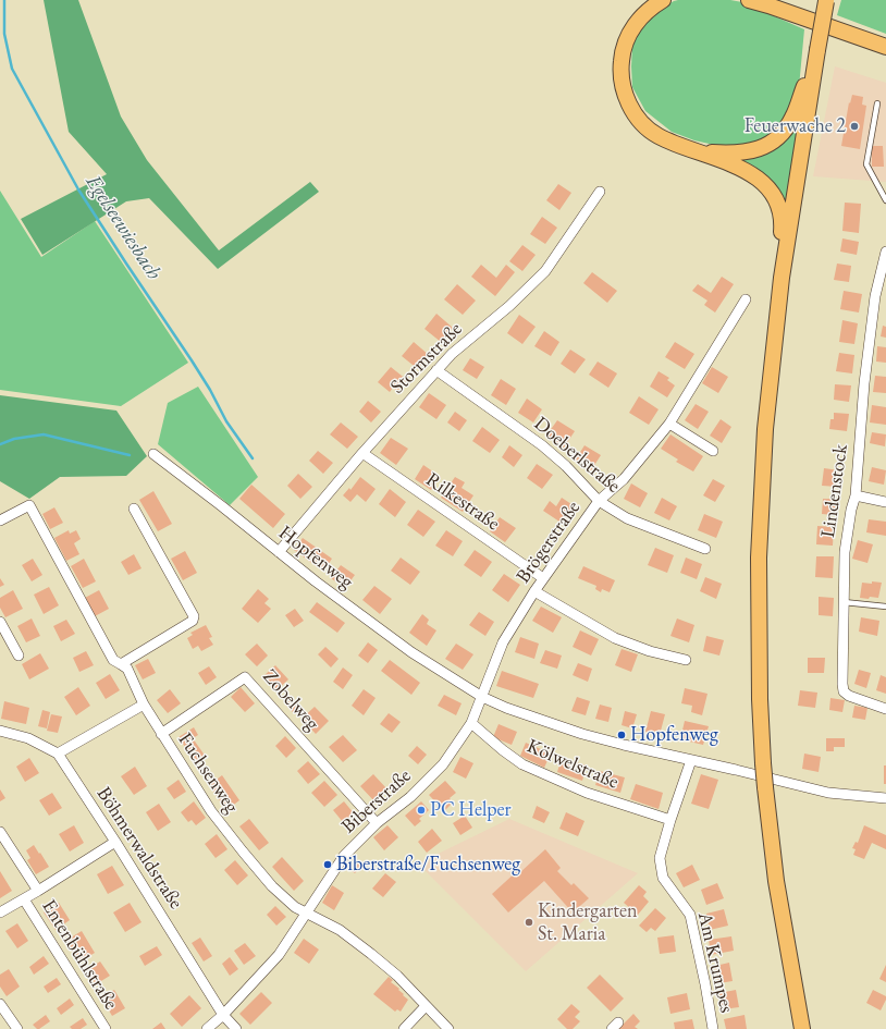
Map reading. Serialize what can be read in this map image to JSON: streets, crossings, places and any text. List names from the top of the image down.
{
  "streets": {
    "street": [
      "Stormstraße",
      "Doeberlstraße",
      "Lindenstock",
      "Rilkestraße",
      "Brögerstraße",
      "Hopfenweg",
      "Zobelweg",
      "Kölwelstraße",
      "Fuchsenweg",
      "Biberstraße",
      "Böhmerwaldstraße",
      "Entenbühlstraße",
      "Am Krumpes"
    ]
  },
  "crossings": [
    ["Stormstraße", "Doeberlstraße"],
    ["Stormstraße", "Rilkestraße"],
    ["Stormstraße", "Hopfenweg"],
    ["Doeberlstraße", "Brögerstraße"],
    ["Rilkestraße", "Brögerstraße"],
    ["Brögerstraße", "Hopfenweg"],
    ["Brögerstraße", "Biberstraße"],
    ["Hopfenweg", "Biberstraße"],
    ["Hopfenweg", "Am Krumpes"],
    ["Zobelweg", "Fuchsenweg"],
    ["Zobelweg", "Biberstraße"],
    ["Kölwelstraße", "Biberstraße"],
    ["Kölwelstraße", "Am Krumpes"],
    ["Fuchsenweg", "Biberstraße"],
    ["Biberstraße", "Böhmerwaldstraße"]
  ],
  "water": ["Egelseewiesbach"],
  "places": [
    "Feuerwache 2",
    "Hopfenweg",
    "PC Helper",
    "Biberstraße/Fuchsenweg",
    "Kindergarten St. Maria"
  ]
}
